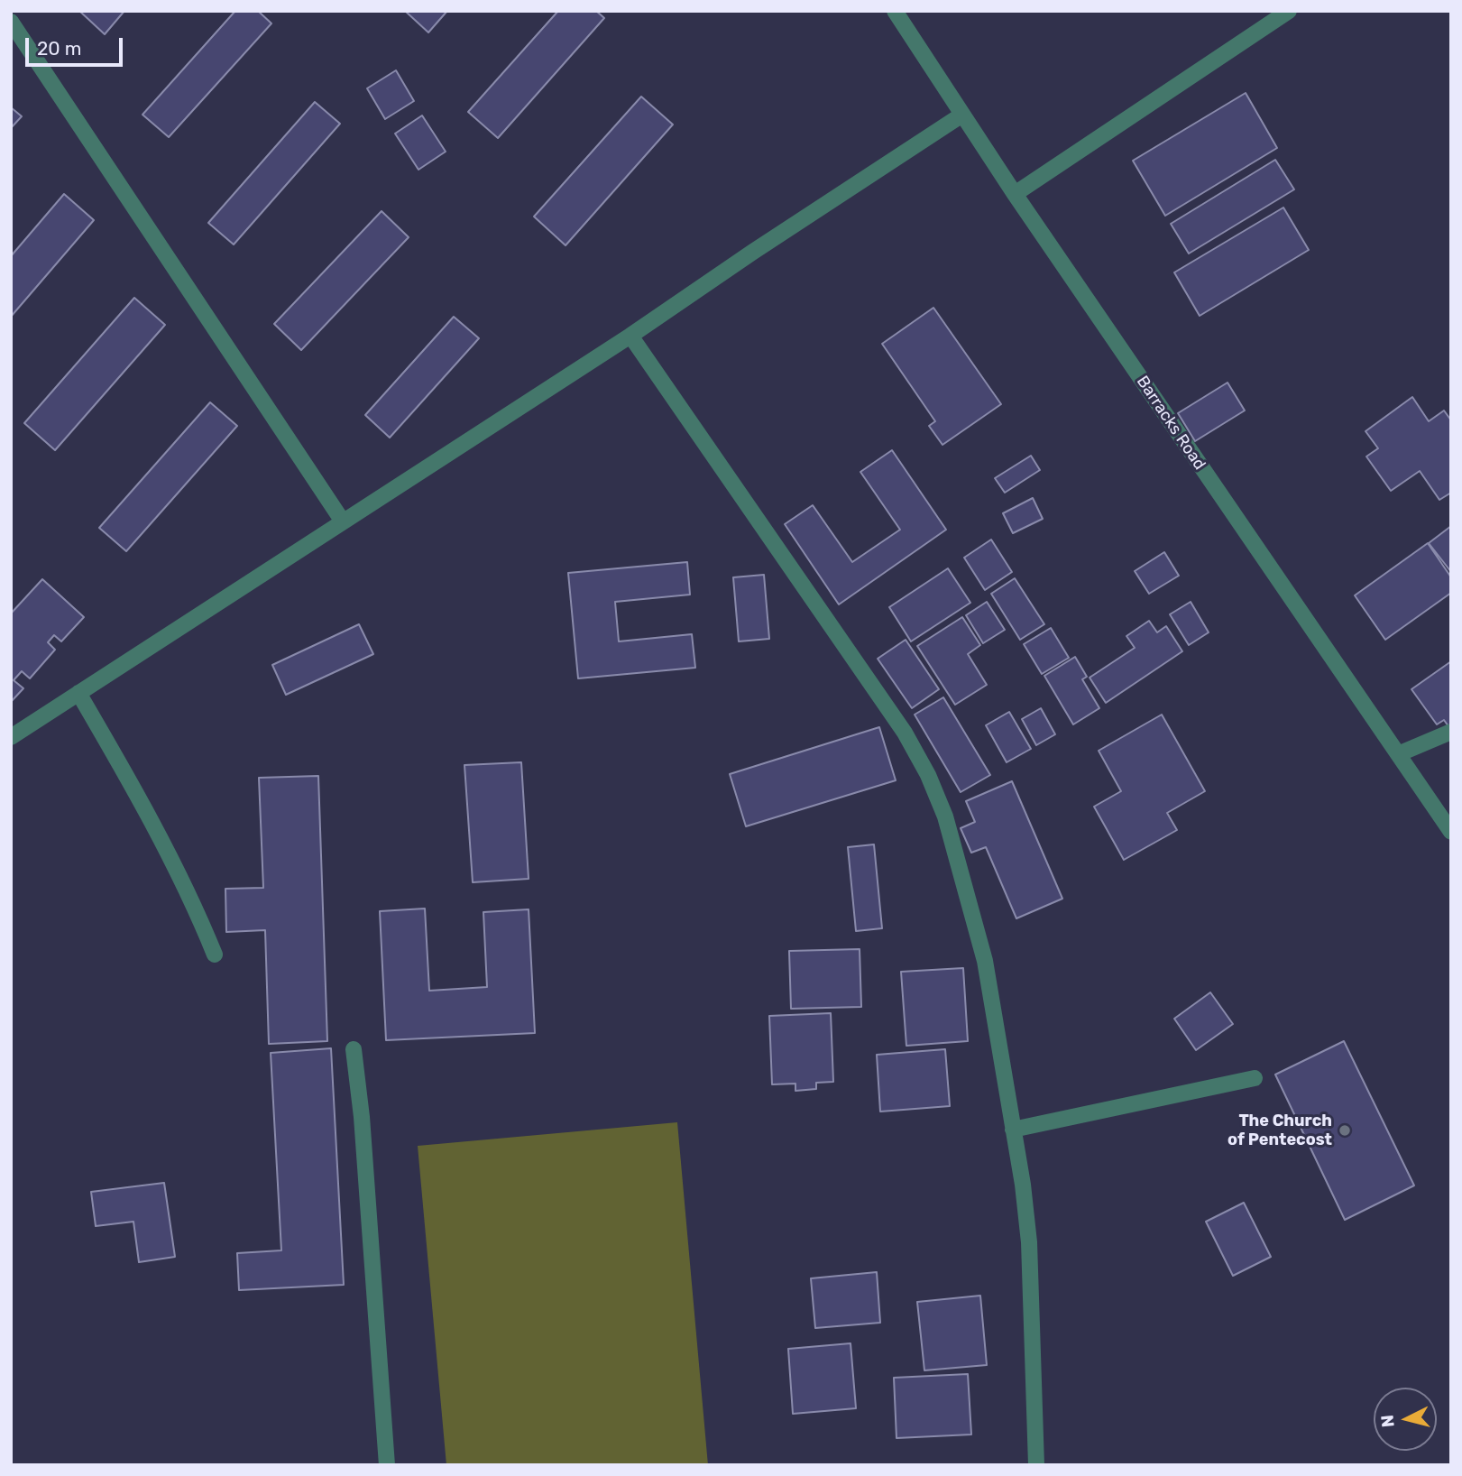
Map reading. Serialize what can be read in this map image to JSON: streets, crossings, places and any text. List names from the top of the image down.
{
  "streets": {
    "street": ["Barracks Road"]
  },
  "places": ["The Church of Pentecost"],
  "scale_bar": "20 m",
  "north": "left"
}
